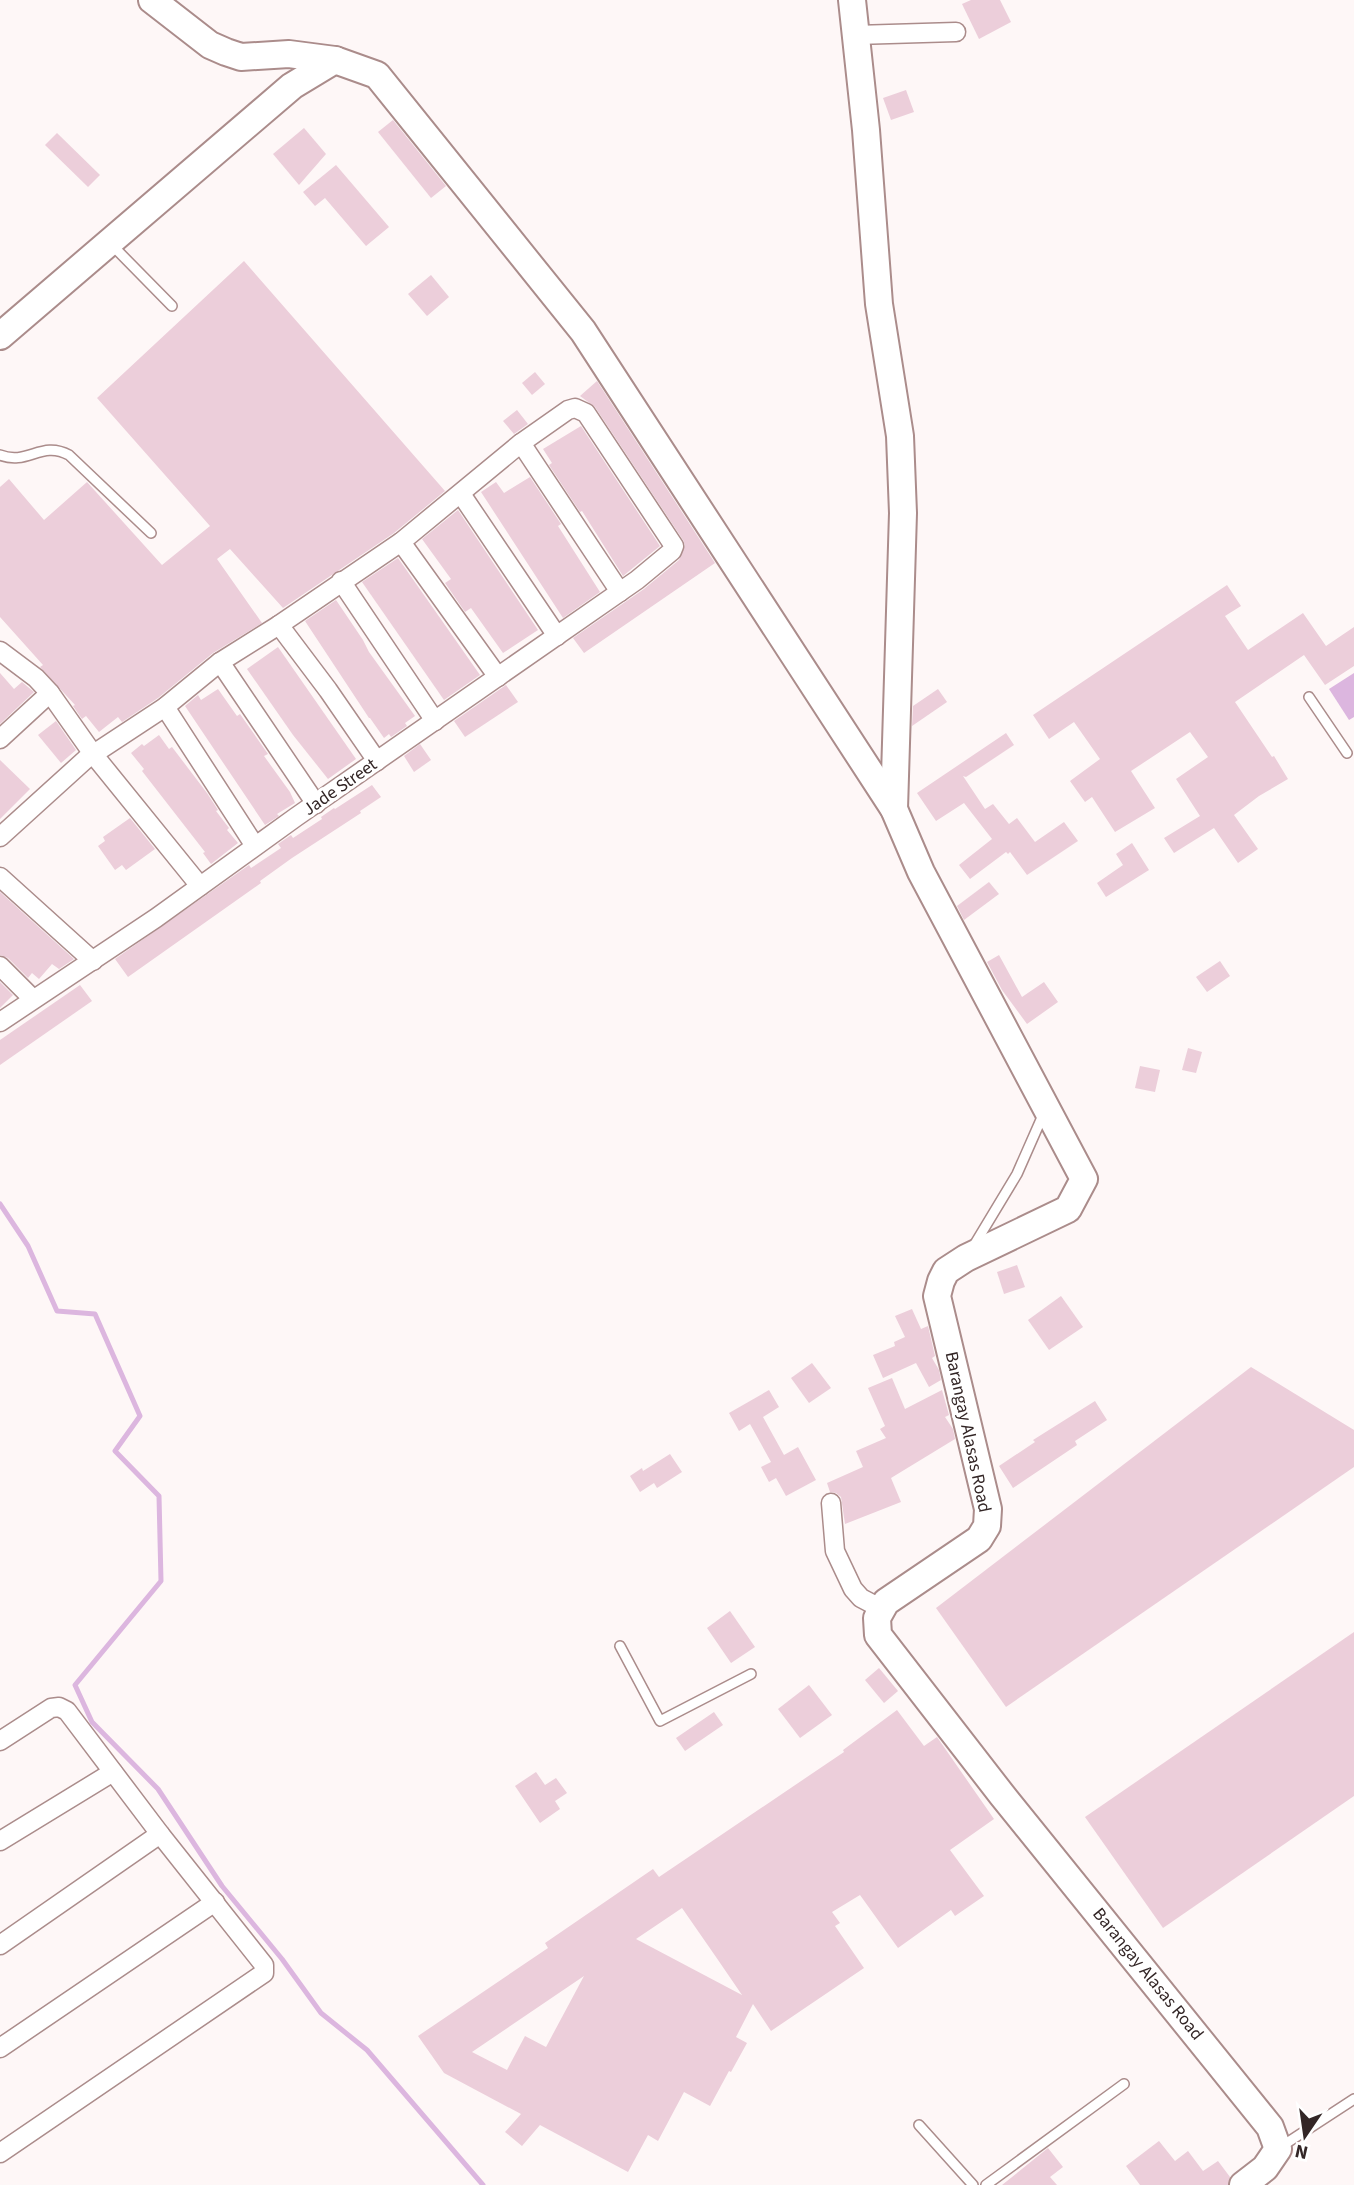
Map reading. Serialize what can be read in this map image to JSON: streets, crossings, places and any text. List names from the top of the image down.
{
  "streets": {
    "street": ["Jade Street", "Barangay Alasas Road"]
  },
  "north": "bottom"
}
